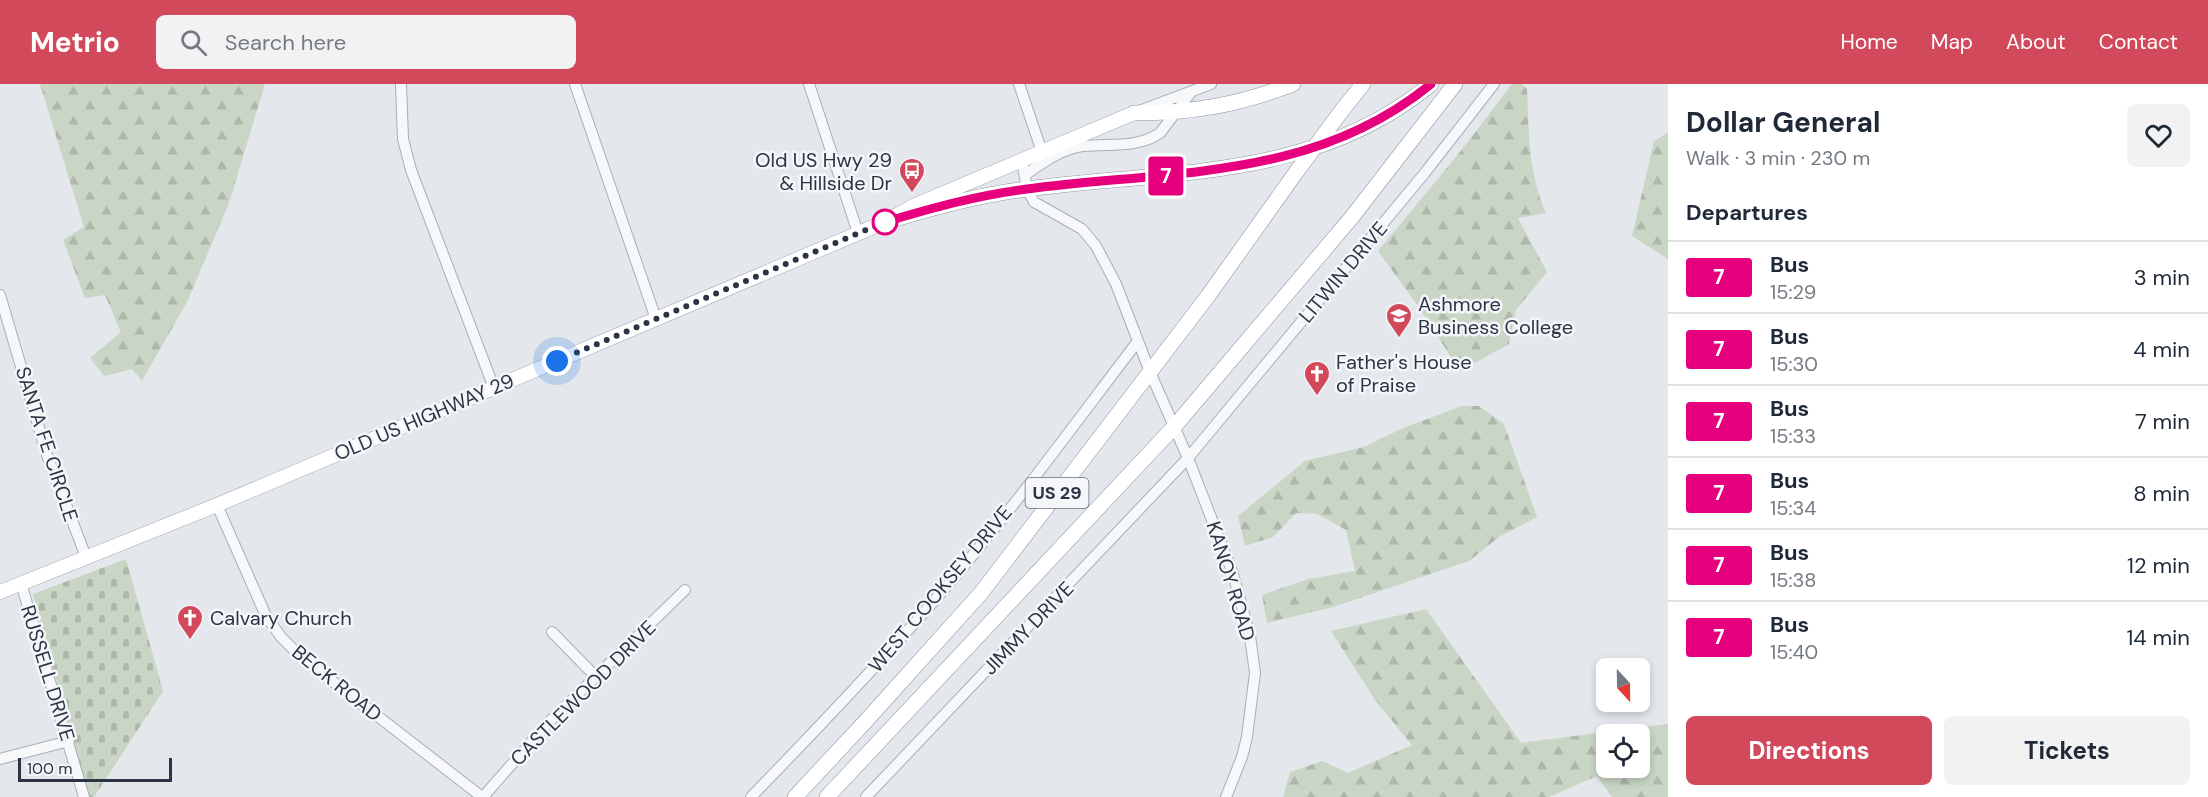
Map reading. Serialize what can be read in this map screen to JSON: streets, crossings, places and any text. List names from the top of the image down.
{
  "streets": {
    "highway": ["US 29"],
    "main road": ["OLD US HIGHWAY 29"],
    "street": [
      "LITWIN DRIVE",
      "SANTA FE CIRCLE",
      "KANOY ROAD",
      "WEST COOKSEY DRIVE",
      "JIMMY DRIVE",
      "RUSSELL DRIVE",
      "BECK ROAD",
      "CASTLEWOOD DRIVE"
    ]
  },
  "crossings": [
    ["LITWIN DRIVE", "KANOY ROAD"],
    ["LITWIN DRIVE", "JIMMY DRIVE"],
    ["OLD US HIGHWAY 29", "SANTA FE CIRCLE"],
    ["OLD US HIGHWAY 29", "KANOY ROAD"],
    ["OLD US HIGHWAY 29", "RUSSELL DRIVE"],
    ["OLD US HIGHWAY 29", "BECK ROAD"],
    ["US 29", "KANOY ROAD"],
    ["KANOY ROAD", "WEST COOKSEY DRIVE"],
    ["KANOY ROAD", "JIMMY DRIVE"],
    ["BECK ROAD", "CASTLEWOOD DRIVE"]
  ],
  "places": {
    "bus stop": ["Old US Hwy 29 & Hillside Dr"],
    "school or university": ["Ashmore Business College"],
    "church": ["Father's House of Praise", "Calvary Church"]
  },
  "lines": ["bus line 7"],
  "scale_bar": "100 m",
  "north": "bottom",
  "page": {
    "header": "Metrio",
    "search": "Search here",
    "nav": [
      "Home",
      "Map",
      "About",
      "Contact"
    ],
    "on_map": "7",
    "heading": [
      ["Dollar General", "Walk · 3 min · 230 m"],
      "Departures"
    ],
    "list": [
      {
        "mark": "7",
        "name": "Bus",
        "note": "15:29",
        "value": "3 min"
      },
      {
        "mark": "7",
        "name": "Bus",
        "note": "15:30",
        "value": "4 min"
      },
      {
        "mark": "7",
        "name": "Bus",
        "note": "15:33",
        "value": "7 min"
      },
      {
        "mark": "7",
        "name": "Bus",
        "note": "15:34",
        "value": "8 min"
      },
      {
        "mark": "7",
        "name": "Bus",
        "note": "15:38",
        "value": "12 min"
      },
      {
        "mark": "7",
        "name": "Bus",
        "note": "15:40",
        "value": "14 min"
      }
    ],
    "buttons": ["Directions", "Tickets"],
    "scale": "100 m"
  }
}
